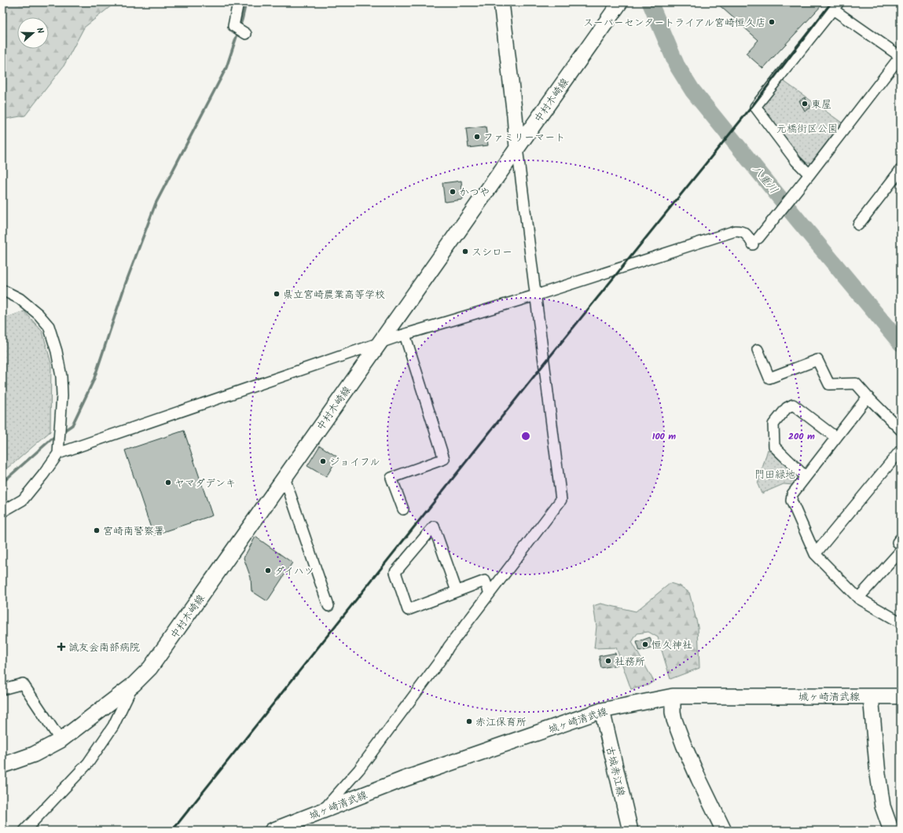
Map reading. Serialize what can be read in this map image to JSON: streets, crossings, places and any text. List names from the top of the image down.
{
  "streets": {
    "main road": ["中村木崎線", "城ヶ崎清武線", "古城赤江線"]
  },
  "crossings": [
    ["城ヶ崎清武線", "古城赤江線"]
  ],
  "water": ["八重川"],
  "parks": ["元橋街区公園", "門田緑地"],
  "places": {
    "other": [
      "スーパーセンタートライアル宮崎恒久店",
      "東屋",
      "ファミリーマート",
      "かつや",
      "スシロー",
      "県立宮崎農業高等学校",
      "ジョイフル",
      "ヤマダデンキ",
      "宮崎南警察署",
      "ダイハツ",
      "恒久神社",
      "社務所",
      "赤江保育所"
    ],
    "health": ["誠友会南部病院"]
  },
  "north": "right",
  "rings": ["100 m", "200 m"]
}
